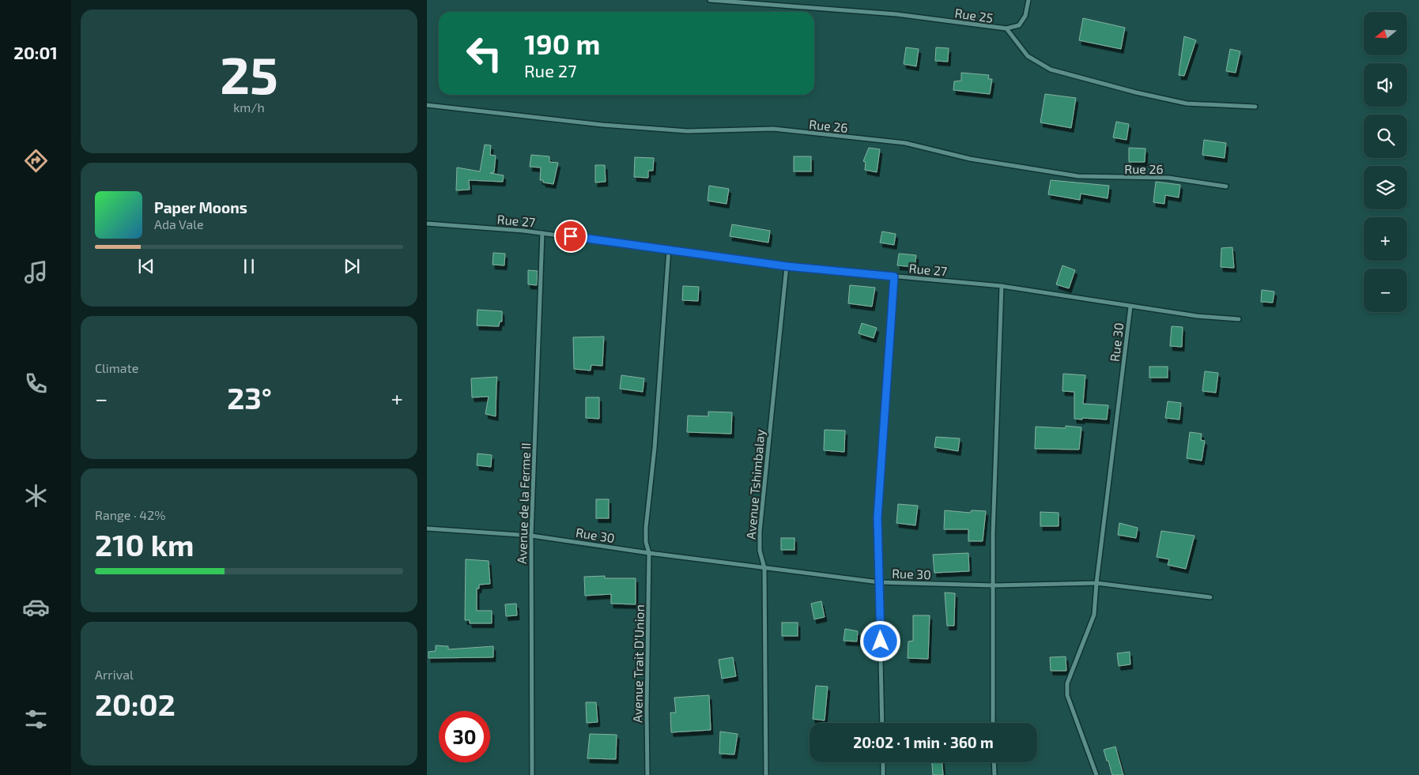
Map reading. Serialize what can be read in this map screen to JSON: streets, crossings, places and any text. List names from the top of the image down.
{
  "streets": {
    "street": [
      "Rue 25",
      "Rue 26",
      "Rue 27",
      "Rue 30",
      "Avenue Tshimbalay",
      "Avenue de la Ferme II",
      "Avenue Trait D'Union"
    ]
  },
  "crossings": [
    ["Rue 27", "Rue 30"],
    ["Rue 27", "Avenue Tshimbalay"],
    ["Rue 27", "Avenue de la Ferme II"],
    ["Rue 27", "Avenue Trait D'Union"],
    ["Rue 30", "Avenue Tshimbalay"],
    ["Rue 30", "Avenue de la Ferme II"],
    ["Rue 30", "Avenue Trait D'Union"]
  ],
  "north": "left",
  "page": {
    "tabs": "20:01",
    "tile": [
      ["25", "km/h"],
      "Climate",
      ["Range · 42%", "210 km"],
      ["Arrival", "20:02"]
    ],
    "map_buttons": ["+", "−"],
    "turn": ["190 m", "Rue 27"],
    "song": ["Paper Moons", "Ada Vale"],
    "heat": ["−", "23°", "+"],
    "limit": "30",
    "trip": "20:02 · 1 min · 360 m"
  }
}
